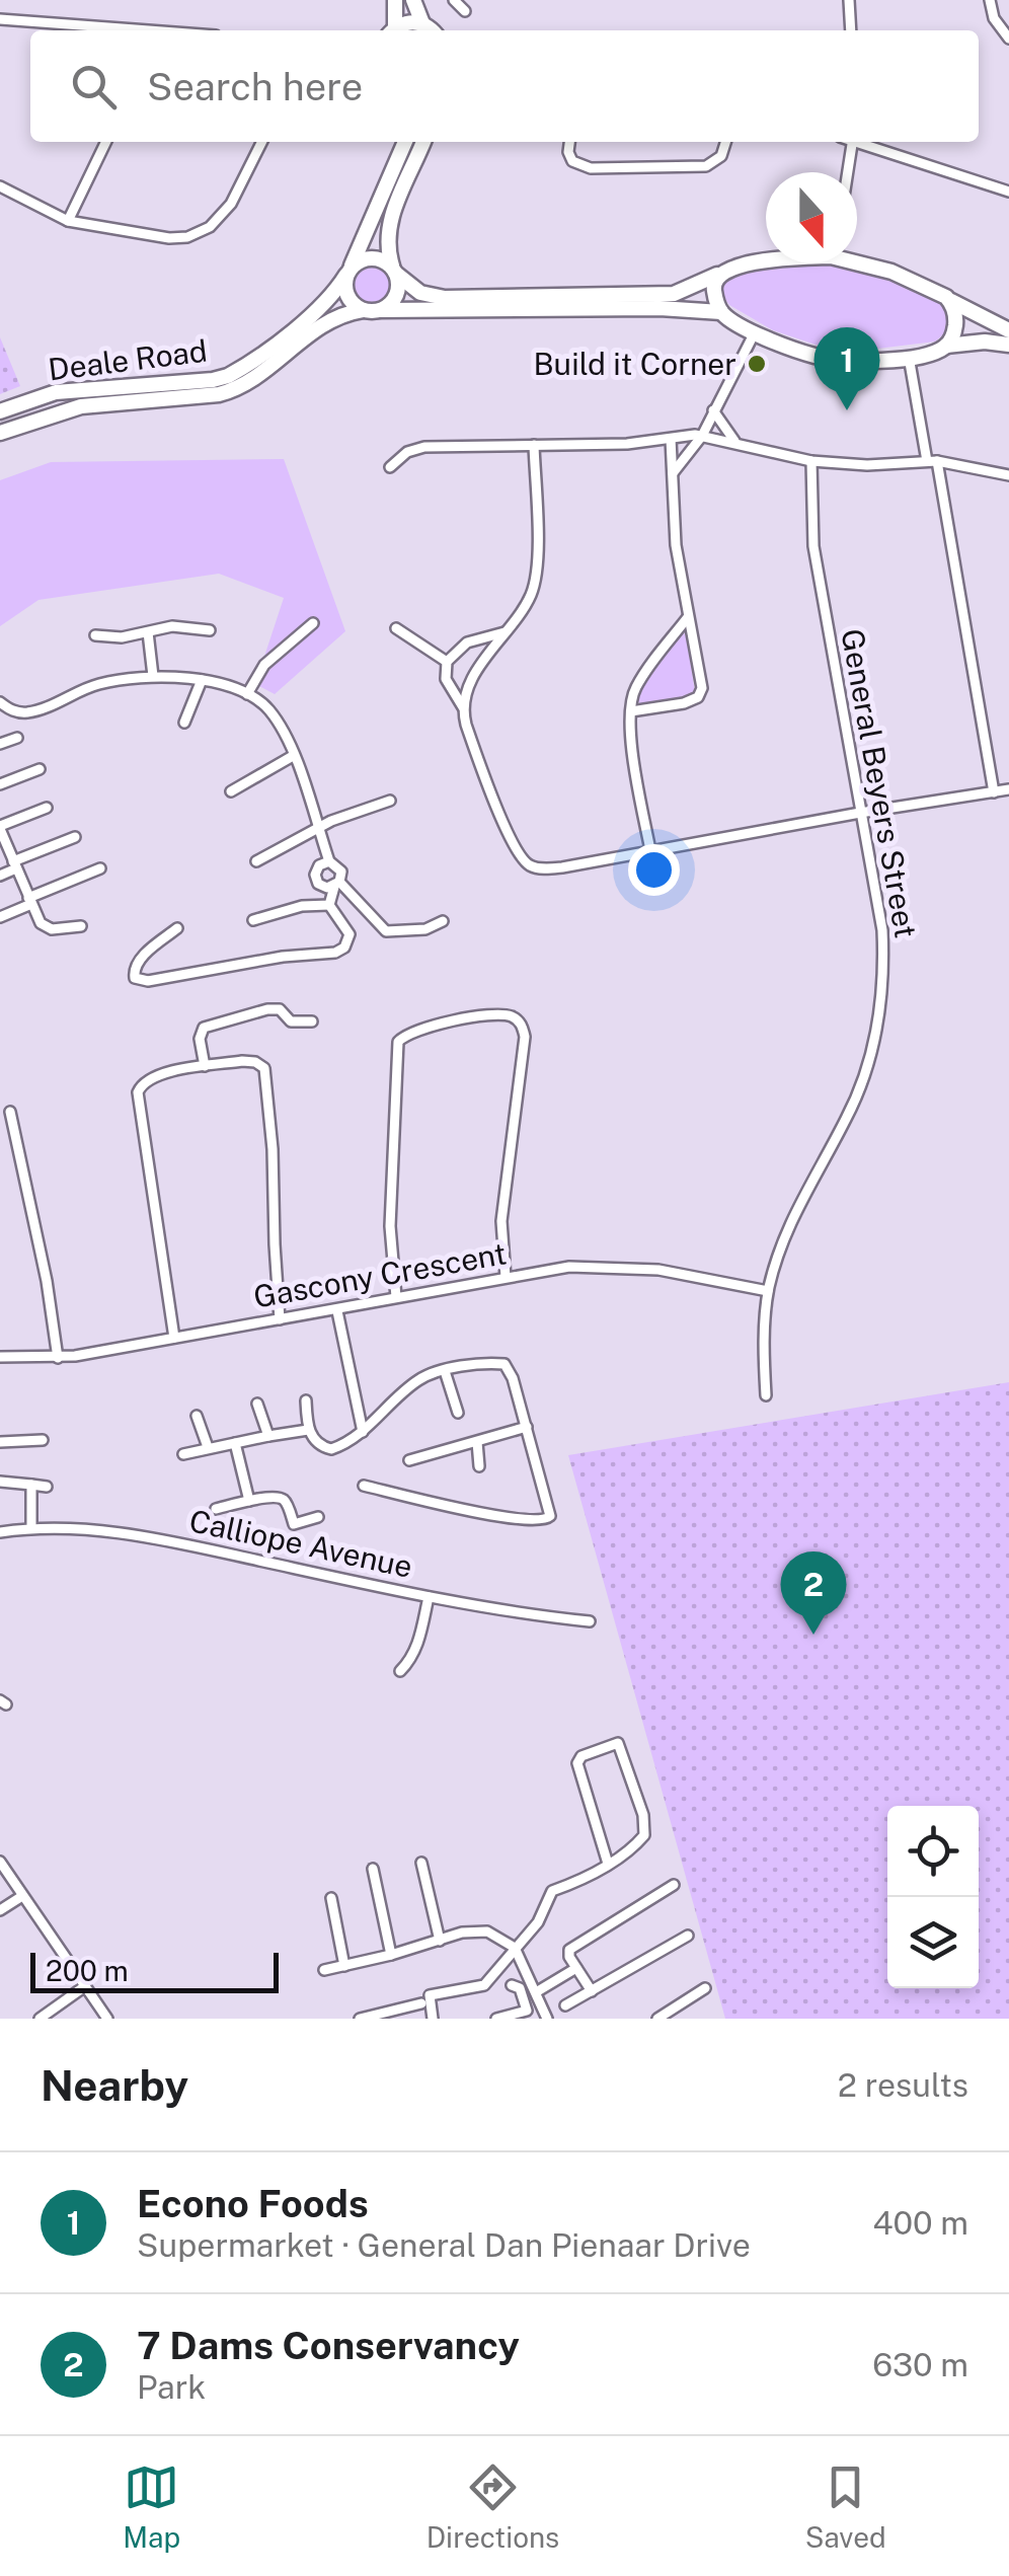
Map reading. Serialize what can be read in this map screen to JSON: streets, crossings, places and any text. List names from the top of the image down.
{
  "streets": {
    "street": [
      "Deale Road",
      "General Beyers Street",
      "Gascony Crescent",
      "Calliope Avenue"
    ]
  },
  "crossings": [
    ["General Beyers Street", "Gascony Crescent"]
  ],
  "places": ["Build it Corner"],
  "scale_bar": "200 m",
  "north": "bottom",
  "page": {
    "search": "Search here",
    "pins": ["1", "2"],
    "scale": "200 m",
    "heading": ["Nearby", "2 results"],
    "list": [
      {
        "mark": "1",
        "name": "Econo Foods",
        "note": "Supermarket · General Dan Pienaar Drive",
        "value": "400 m"
      },
      {
        "mark": "2",
        "name": "7 Dams Conservancy",
        "note": "Park",
        "value": "630 m"
      }
    ],
    "nav": ["Map", "Directions", "Saved"]
  }
}
